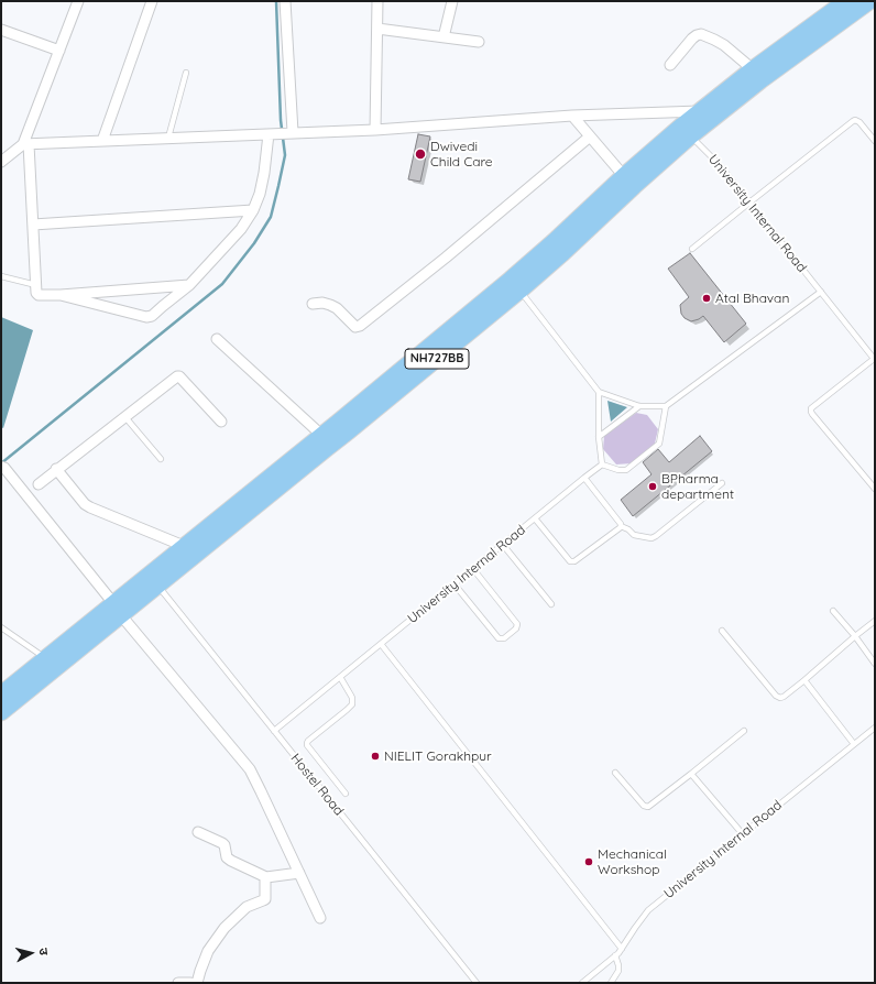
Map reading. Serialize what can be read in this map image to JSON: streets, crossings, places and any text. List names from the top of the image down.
{
  "streets": {
    "highway": ["NH727BB"],
    "lane": ["University Internal Road", "Hostel Road"]
  },
  "crossings": [
    ["University Internal Road", "NH727BB"],
    ["University Internal Road", "Hostel Road"],
    ["NH727BB", "Hostel Road"]
  ],
  "places": [
    "Dwivedi Child Care",
    "Atal Bhavan",
    "BPharma department",
    "NIELIT Gorakhpur",
    "Mechanical Workshop"
  ],
  "north": "right"
}
